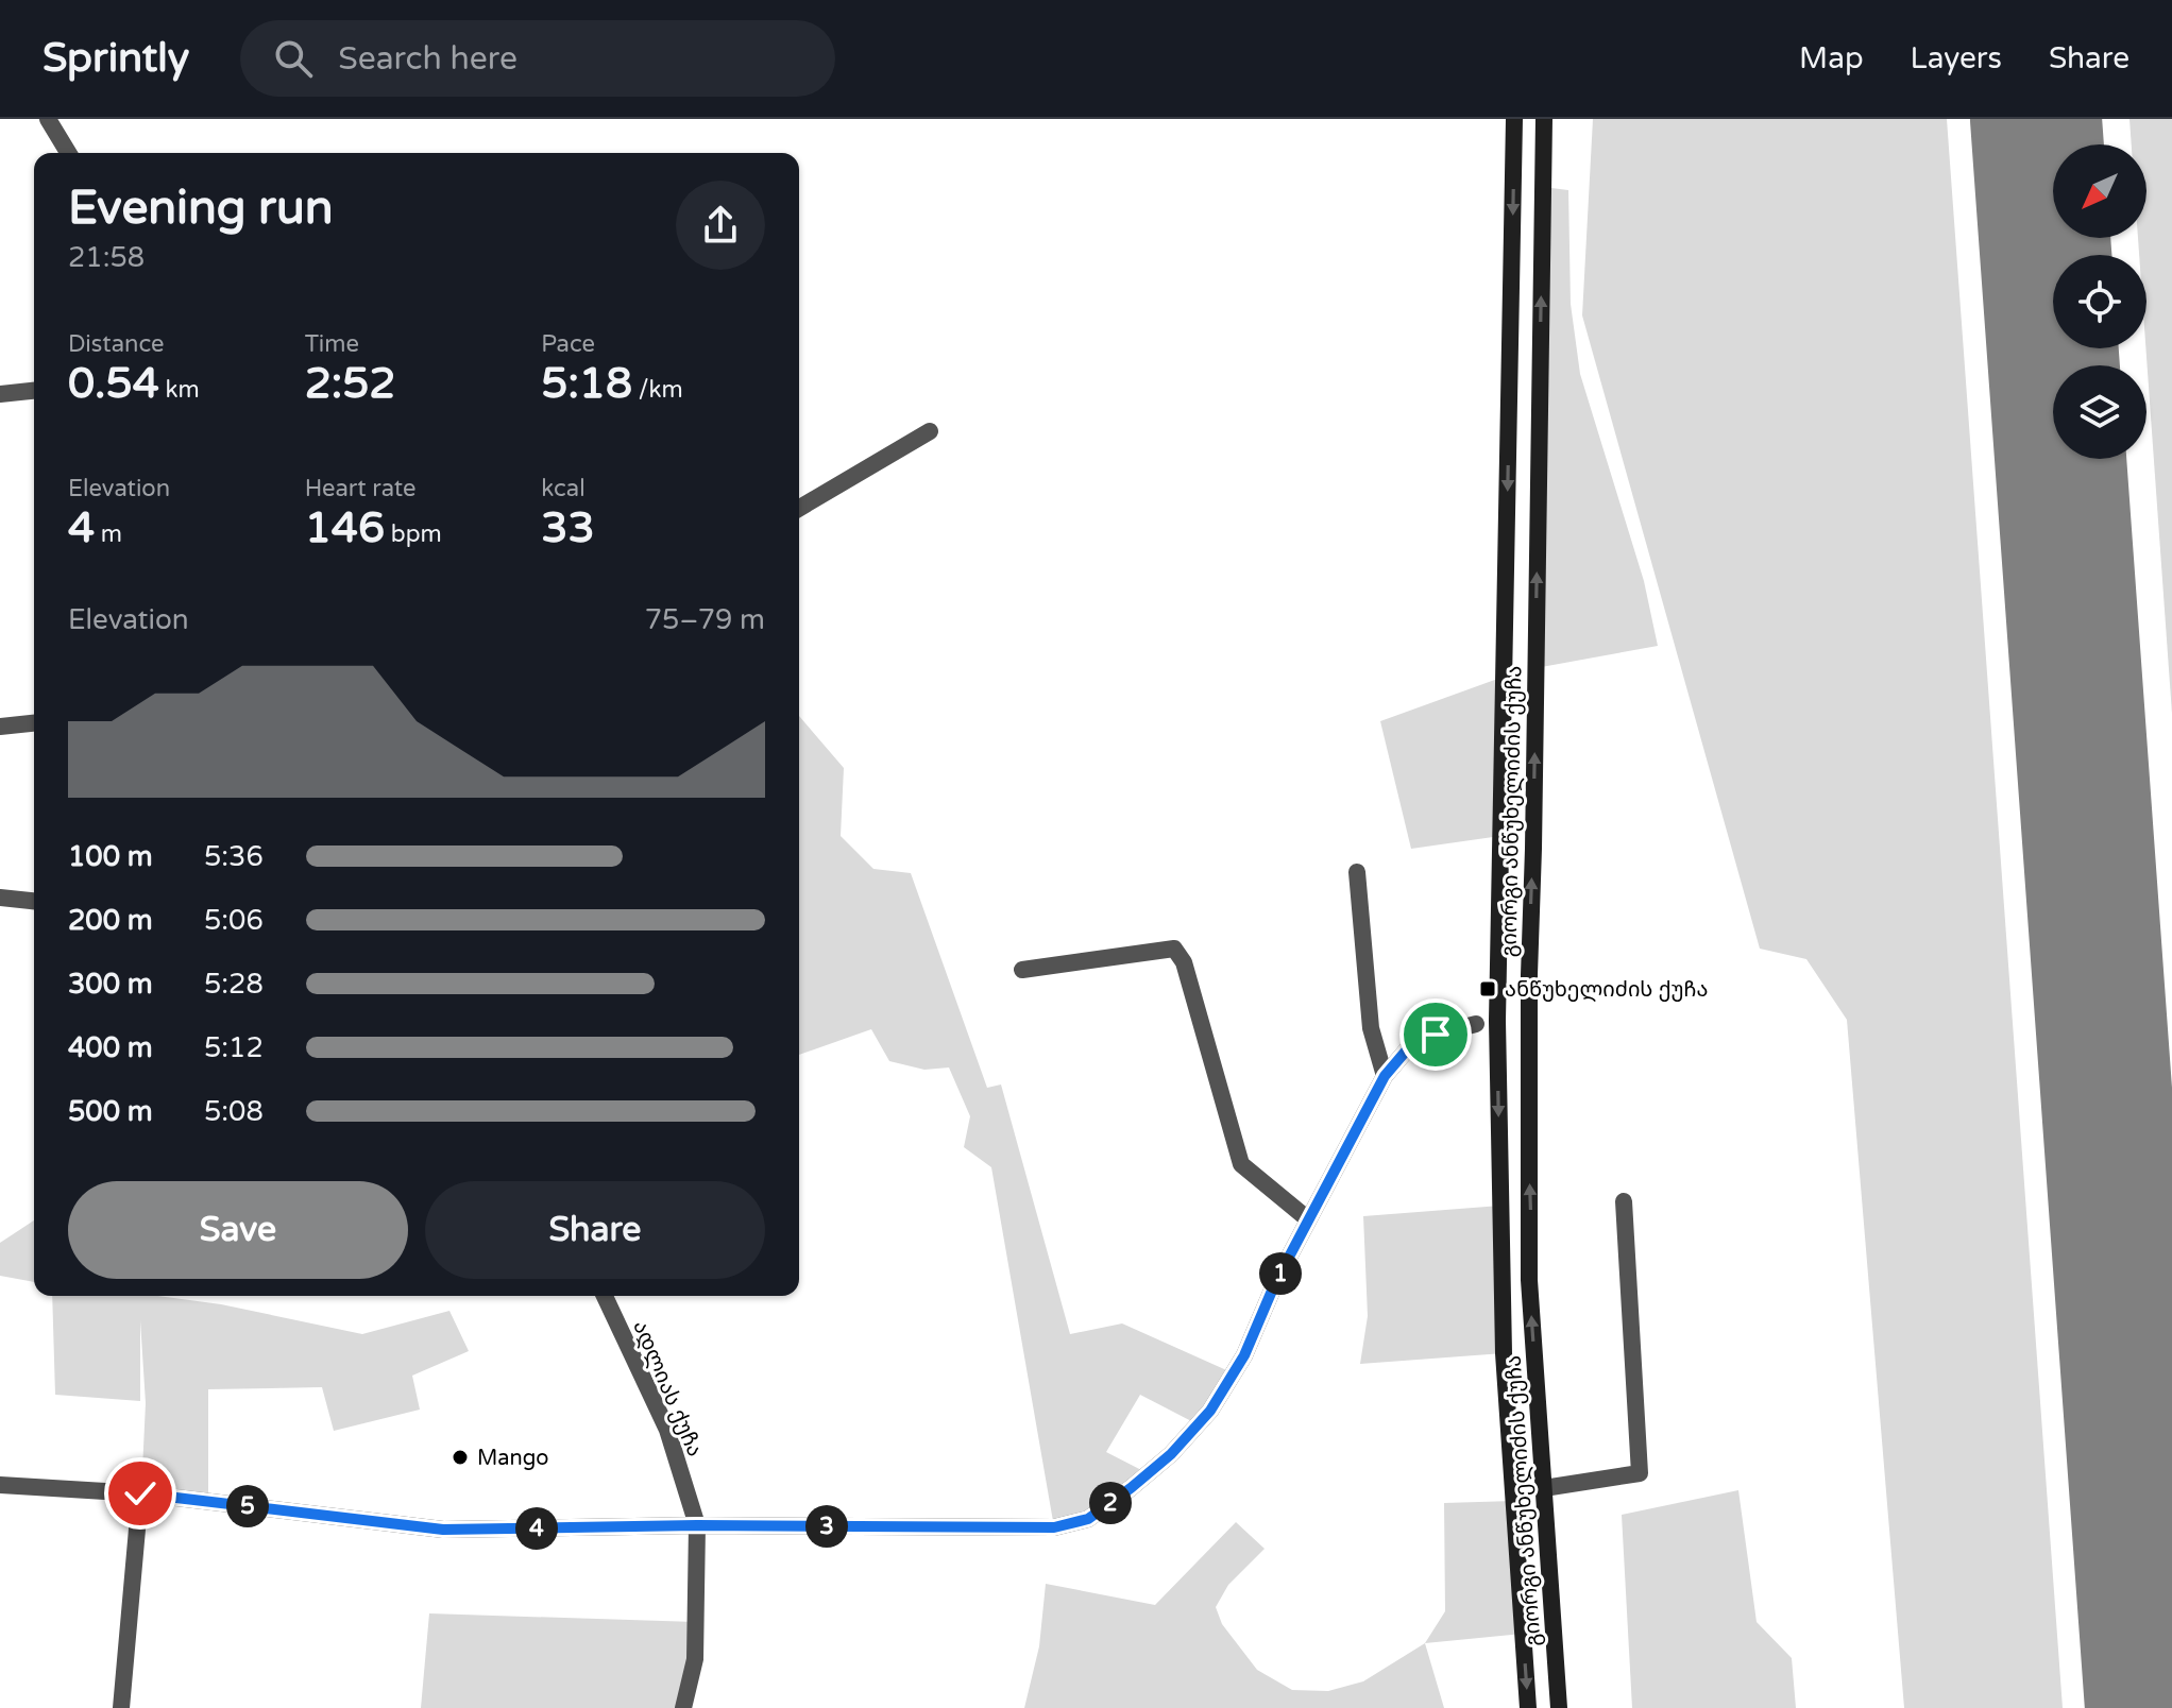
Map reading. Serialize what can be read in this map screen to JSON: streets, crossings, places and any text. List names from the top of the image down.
{
  "streets": {
    "main road": ["გიორგი ანწუხელიძის ქუჩა"],
    "street": ["ადლიას ქუჩა"]
  },
  "places": {
    "transit": ["ანწუხელიძის ქუჩა"],
    "other": ["Mango"]
  },
  "north": "bottom left",
  "page": {
    "header": "Sprintly",
    "search": "Search here",
    "nav": ["Map", "Layers", "Share"],
    "heading": ["Evening run", "21:58"],
    "stats": [
      ["Distance", "0.54 km"],
      ["Time", "2:52"],
      ["Pace", "5:18 /km"],
      ["Elevation", "4 m"],
      ["Heart rate", "146 bpm"],
      ["kcal", "33"]
    ],
    "chart": ["Elevation", "75–79 m"],
    "list": [
      {
        "name": "100 m",
        "note": "5:36"
      },
      {
        "name": "200 m",
        "note": "5:06"
      },
      {
        "name": "300 m",
        "note": "5:28"
      },
      {
        "name": "400 m",
        "note": "5:12"
      },
      {
        "name": "500 m",
        "note": "5:08"
      }
    ],
    "buttons": ["Save", "Share"],
    "pins": [
      "1",
      "2",
      "5",
      "3",
      "4"
    ]
  }
}
